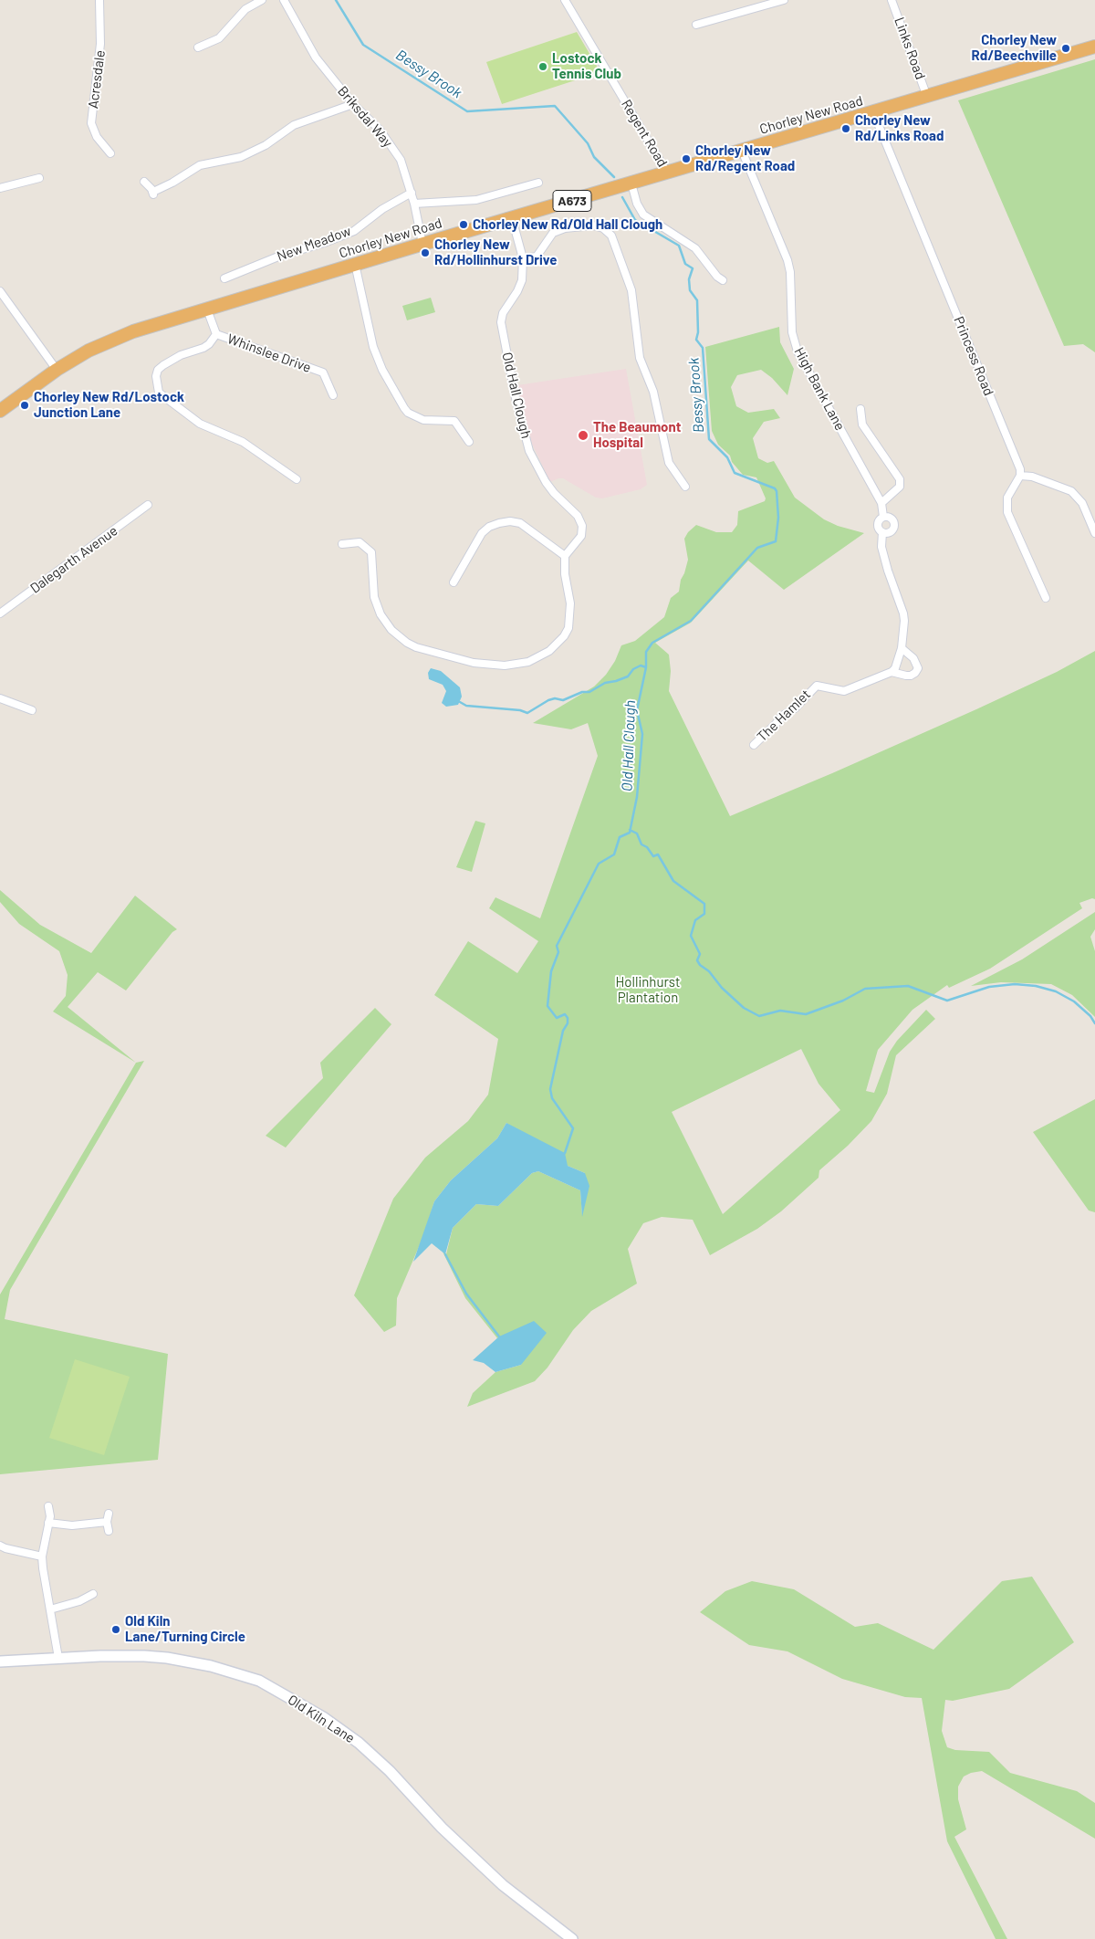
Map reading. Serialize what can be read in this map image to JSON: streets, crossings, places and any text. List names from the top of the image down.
{
  "streets": {
    "highway": ["Chorley New Road", "A673"],
    "main road": ["Old Kiln Lane"],
    "street": [
      "Links Road",
      "Acresdale",
      "Briksdal Way",
      "Regent Road",
      "New Meadow",
      "Whinslee Drive",
      "Princess Road",
      "High Bank Lane",
      "Old Hall Clough",
      "Dalegarth Avenue",
      "The Hamlet"
    ]
  },
  "crossings": [
    ["Links Road", "Chorley New Road"],
    ["Chorley New Road", "Briksdal Way"],
    ["Chorley New Road", "Regent Road"],
    ["Chorley New Road", "Whinslee Drive"],
    ["Chorley New Road", "Princess Road"],
    ["Chorley New Road", "High Bank Lane"],
    ["Chorley New Road", "Old Hall Clough"],
    ["Briksdal Way", "New Meadow"],
    ["High Bank Lane", "The Hamlet"]
  ],
  "water": ["Bessy Brook", "Old Hall Clough"],
  "parks": ["Hollinhurst Plantation"],
  "places": [
    "Chorley New Rd/Beechville",
    "Lostock Tennis Club",
    "Chorley New Rd/Links Road",
    "Chorley New Rd/Regent Road",
    "Chorley New Rd/Old Hall Clough",
    "Chorley New Rd/Hollinhurst Drive",
    "Chorley New Rd/Lostock Junction Lane",
    "The Beaumont Hospital",
    "Old Kiln Lane/Turning Circle"
  ]
}
